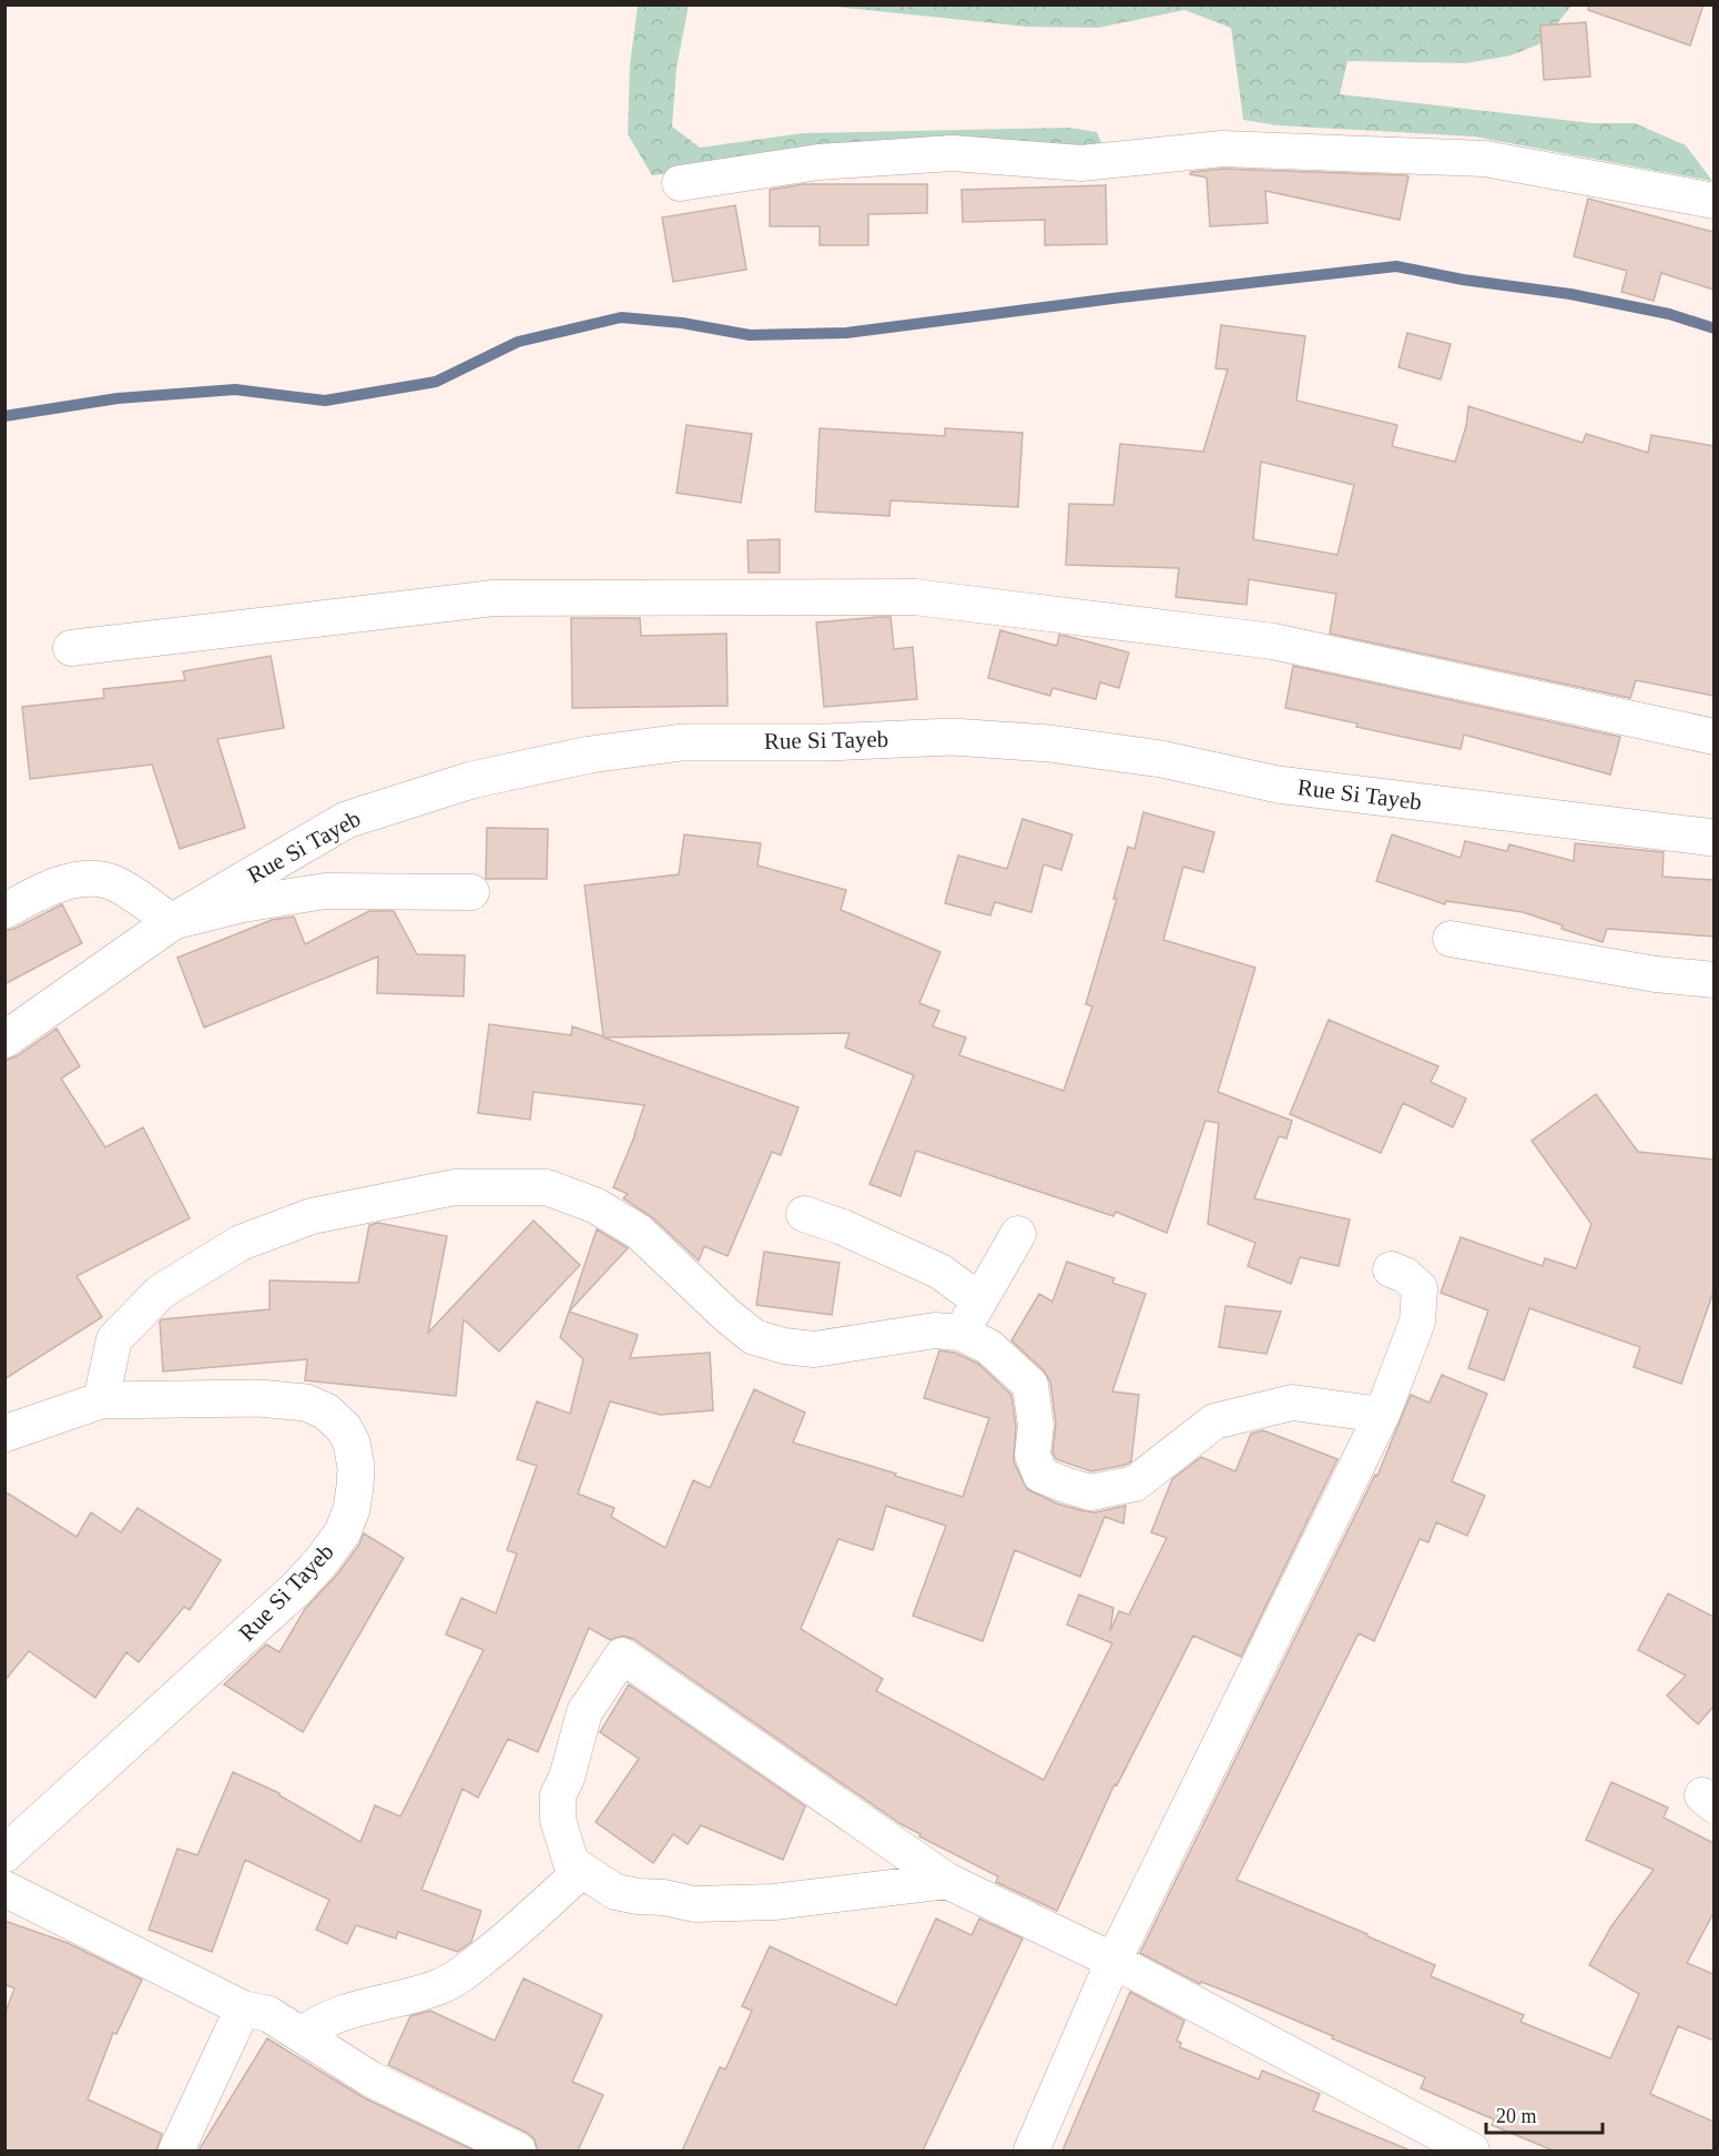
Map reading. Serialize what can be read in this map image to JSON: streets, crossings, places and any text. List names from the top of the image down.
{
  "streets": {
    "main road": ["Rue Si Tayeb"]
  },
  "scale_bar": "20 m"
}
